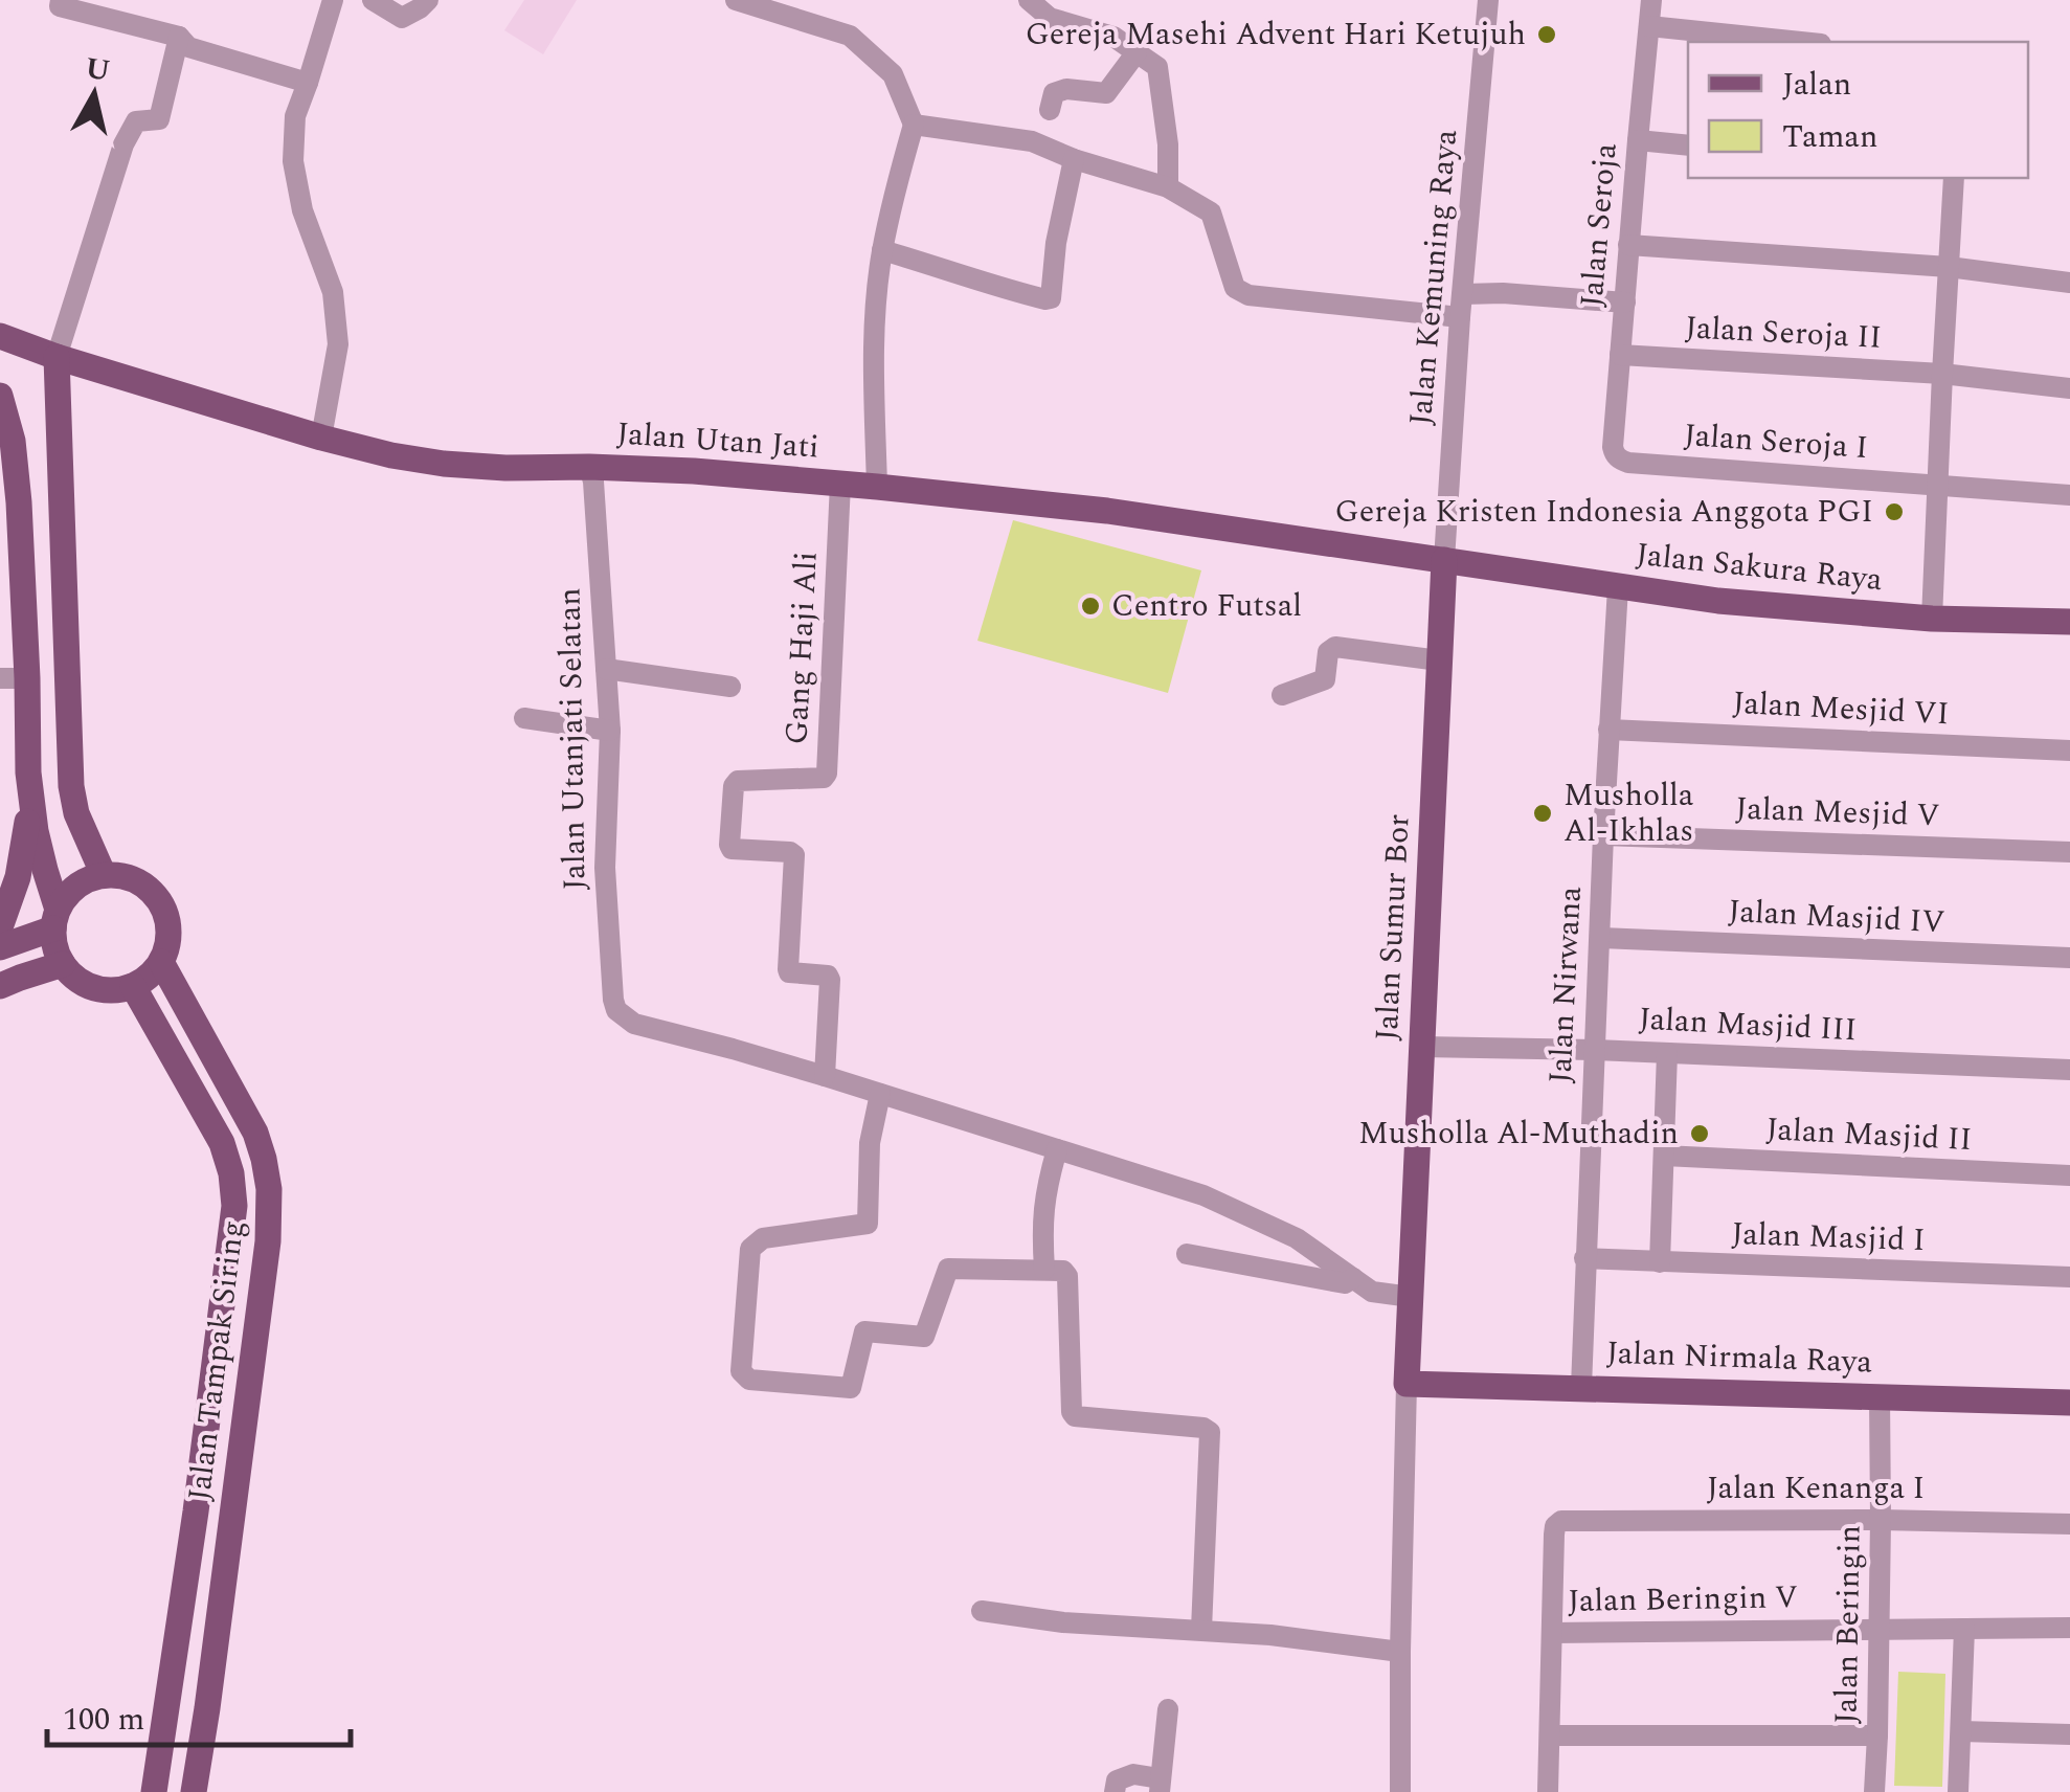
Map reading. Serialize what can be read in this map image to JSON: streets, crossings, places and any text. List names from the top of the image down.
{
  "streets": {
    "main road": [
      "Jalan Utan Jati",
      "Jalan Sakura Raya",
      "Jalan Sumur Bor",
      "Jalan Nirmala Raya",
      "Jalan Tampak Siring"
    ],
    "street": [
      "Jalan Seroja",
      "Jalan Kemuning Raya",
      "Jalan Seroja II",
      "Jalan Seroja I",
      "Gang Haji Ali",
      "Jalan Mesjid VI",
      "Jalan Utanjati Selatan",
      "Jalan Mesjid V",
      "Jalan Masjid IV",
      "Jalan Nirwana",
      "Jalan Masjid III",
      "Jalan Masjid II",
      "Jalan Masjid I",
      "Jalan Kenanga I",
      "Jalan Beringin V",
      "Jalan Beringin"
    ]
  },
  "crossings": [
    ["Jalan Seroja", "Jalan Seroja II"],
    ["Jalan Seroja", "Jalan Seroja I"],
    ["Jalan Kemuning Raya", "Jalan Utan Jati"],
    ["Jalan Kemuning Raya", "Jalan Sakura Raya"],
    ["Jalan Kemuning Raya", "Jalan Sumur Bor"],
    ["Jalan Utan Jati", "Jalan Sakura Raya"],
    ["Jalan Utan Jati", "Gang Haji Ali"],
    ["Jalan Utan Jati", "Jalan Utanjati Selatan"],
    ["Jalan Utan Jati", "Jalan Sumur Bor"],
    ["Jalan Sakura Raya", "Jalan Sumur Bor"],
    ["Jalan Sakura Raya", "Jalan Nirwana"],
    ["Gang Haji Ali", "Jalan Utanjati Selatan"],
    ["Jalan Mesjid VI", "Jalan Nirwana"],
    ["Jalan Mesjid V", "Jalan Nirwana"],
    ["Jalan Masjid IV", "Jalan Nirwana"],
    ["Jalan Sumur Bor", "Jalan Masjid III"],
    ["Jalan Sumur Bor", "Jalan Nirmala Raya"],
    ["Jalan Nirwana", "Jalan Masjid III"],
    ["Jalan Nirwana", "Jalan Masjid I"],
    ["Jalan Nirwana", "Jalan Nirmala Raya"],
    ["Jalan Nirmala Raya", "Jalan Beringin"],
    ["Jalan Kenanga I", "Jalan Beringin V"],
    ["Jalan Kenanga I", "Jalan Beringin"],
    ["Jalan Beringin V", "Jalan Beringin"]
  ],
  "places": [
    "Gereja Masehi Advent Hari Ketujuh",
    "Gereja Kristen Indonesia Anggota PGI",
    "Centro Futsal",
    "Musholla Al-Ikhlas",
    "Musholla Al-Muthadin"
  ],
  "legend": ["Jalan", "Taman"],
  "scale_bar": "100 m",
  "north": "top"
}
